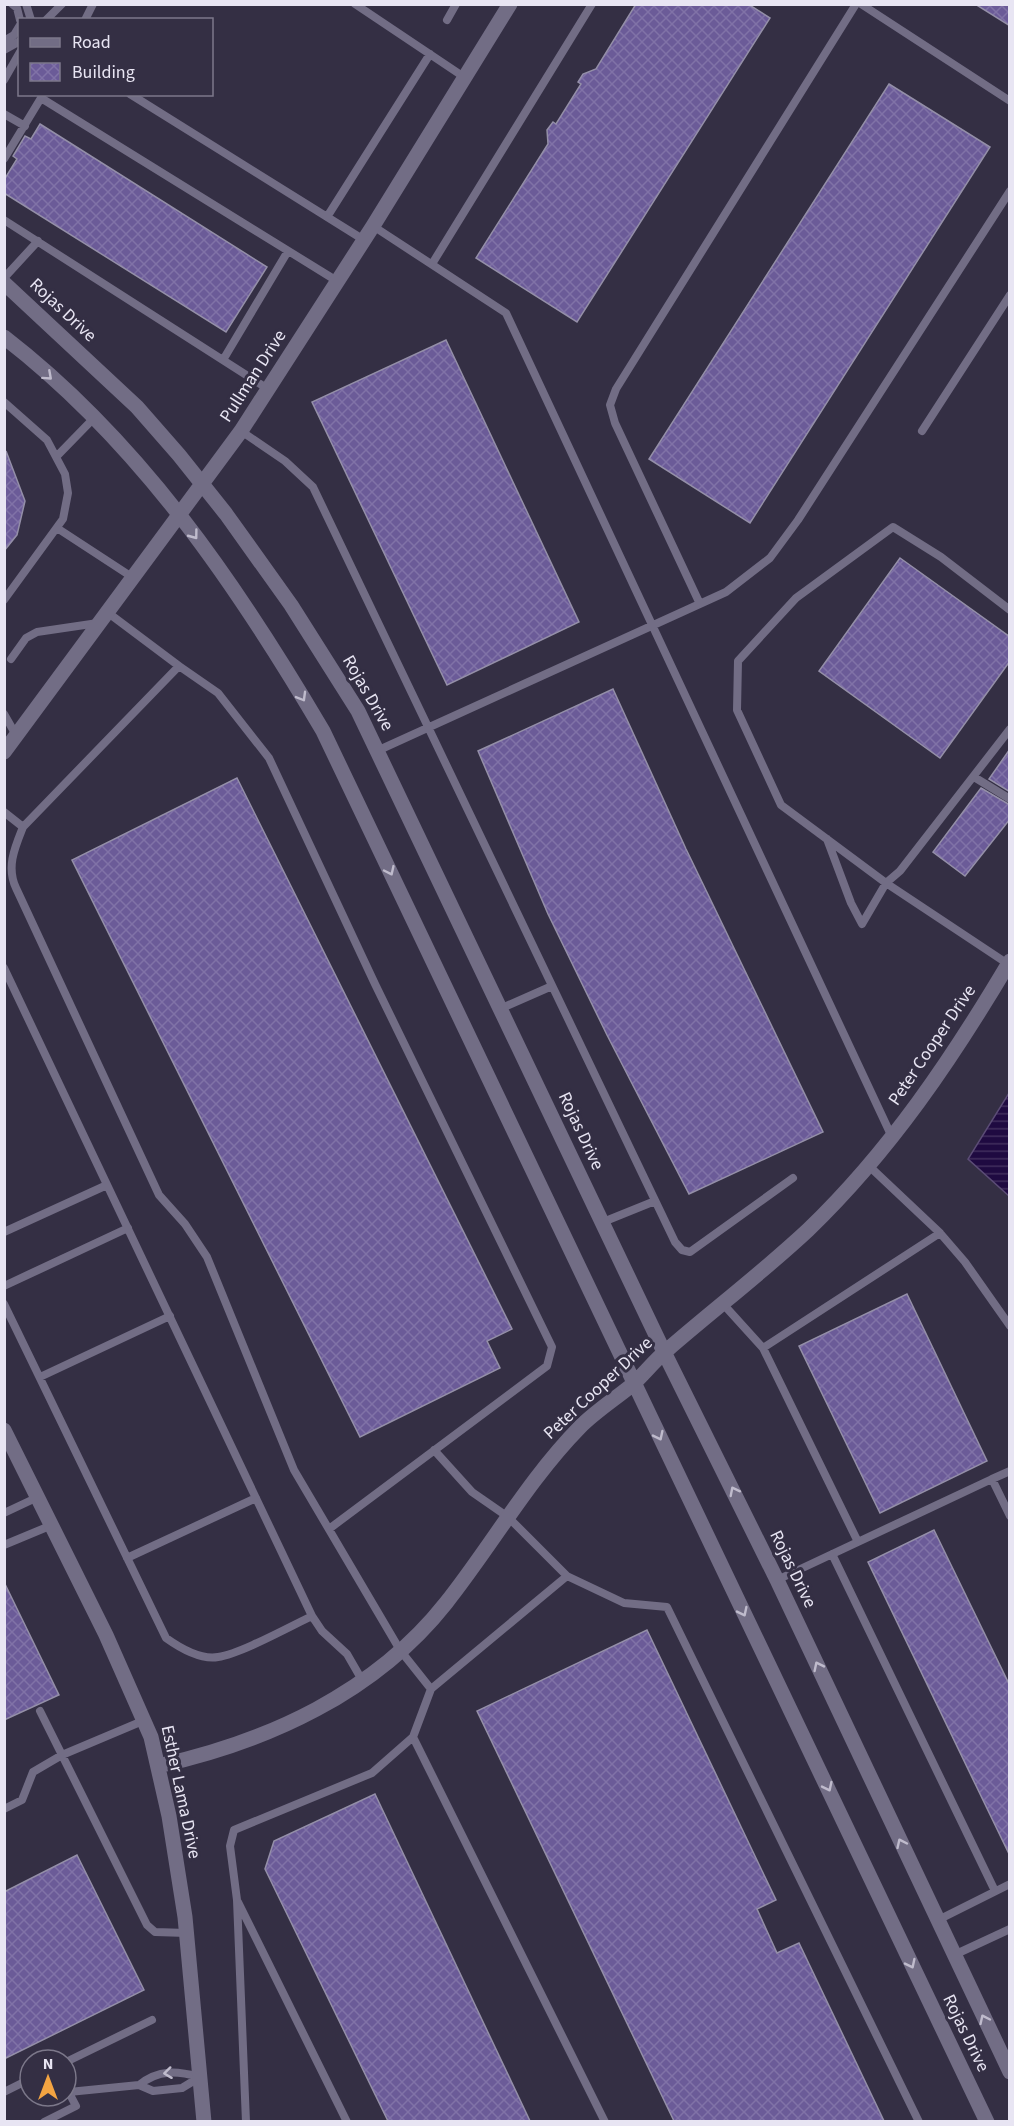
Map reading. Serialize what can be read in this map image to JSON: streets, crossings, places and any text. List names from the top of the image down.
{
  "streets": {
    "main road": [
      "Rojas Drive",
      "Pullman Drive",
      "Peter Cooper Drive",
      "Esther Lama Drive"
    ]
  },
  "crossings": [
    ["Rojas Drive", "Pullman Drive"],
    ["Rojas Drive", "Peter Cooper Drive"],
    ["Peter Cooper Drive", "Esther Lama Drive"]
  ],
  "legend": ["Road", "Building"],
  "north": "top"
}
